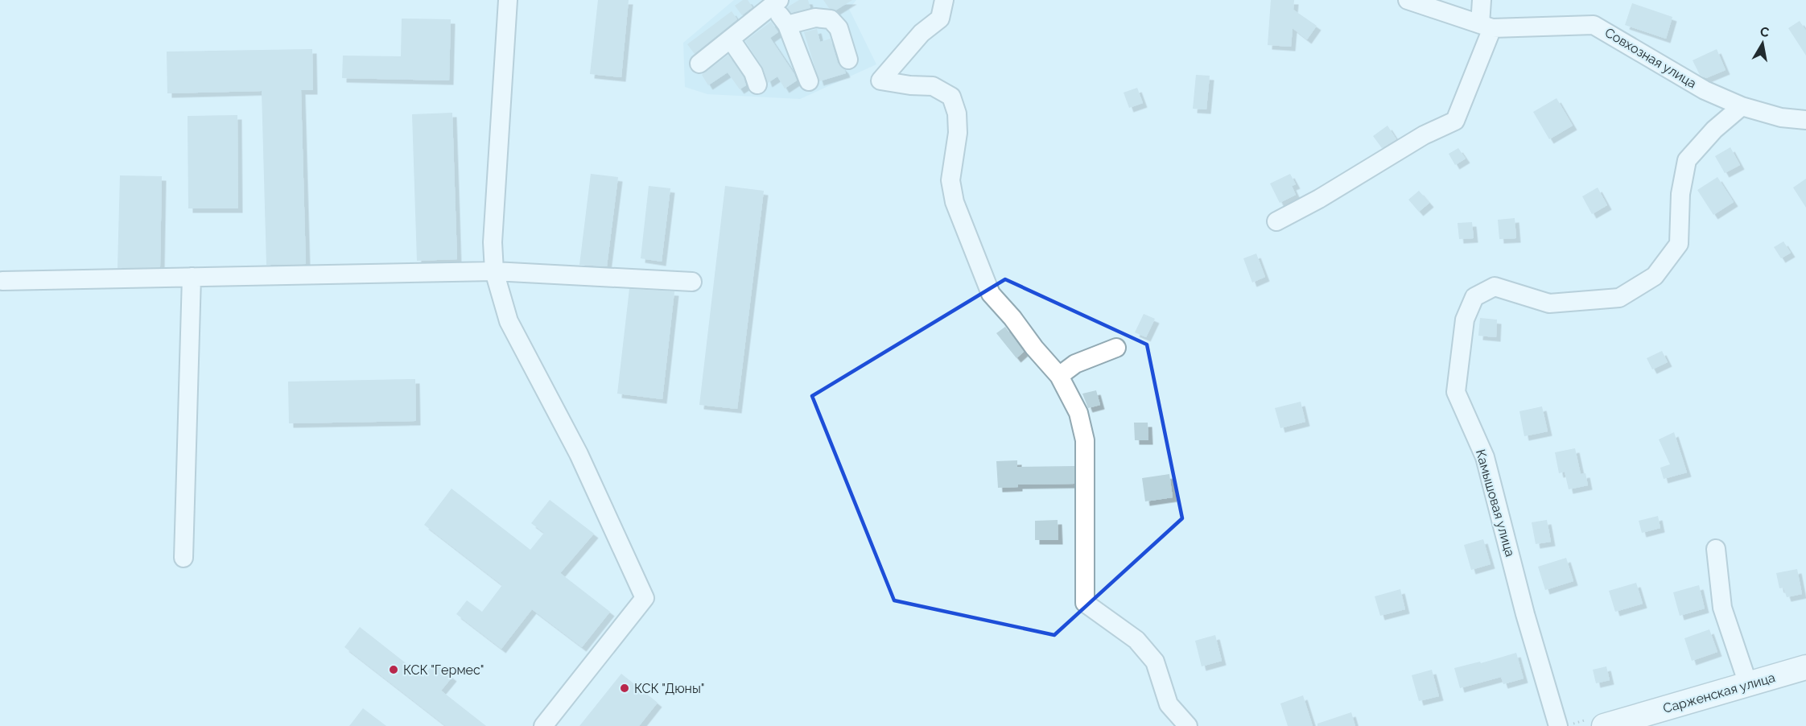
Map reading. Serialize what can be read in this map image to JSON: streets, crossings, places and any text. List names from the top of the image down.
{
  "streets": {
    "main road": ["Сарженская улица"],
    "street": ["Совхозная улица", "Камышовая улица"]
  },
  "crossings": [
    ["Совхозная улица", "Камышовая улица"]
  ],
  "places": ["КСК \"Гермес\"", "КСК \"Дюны\""],
  "north": "top"
}
